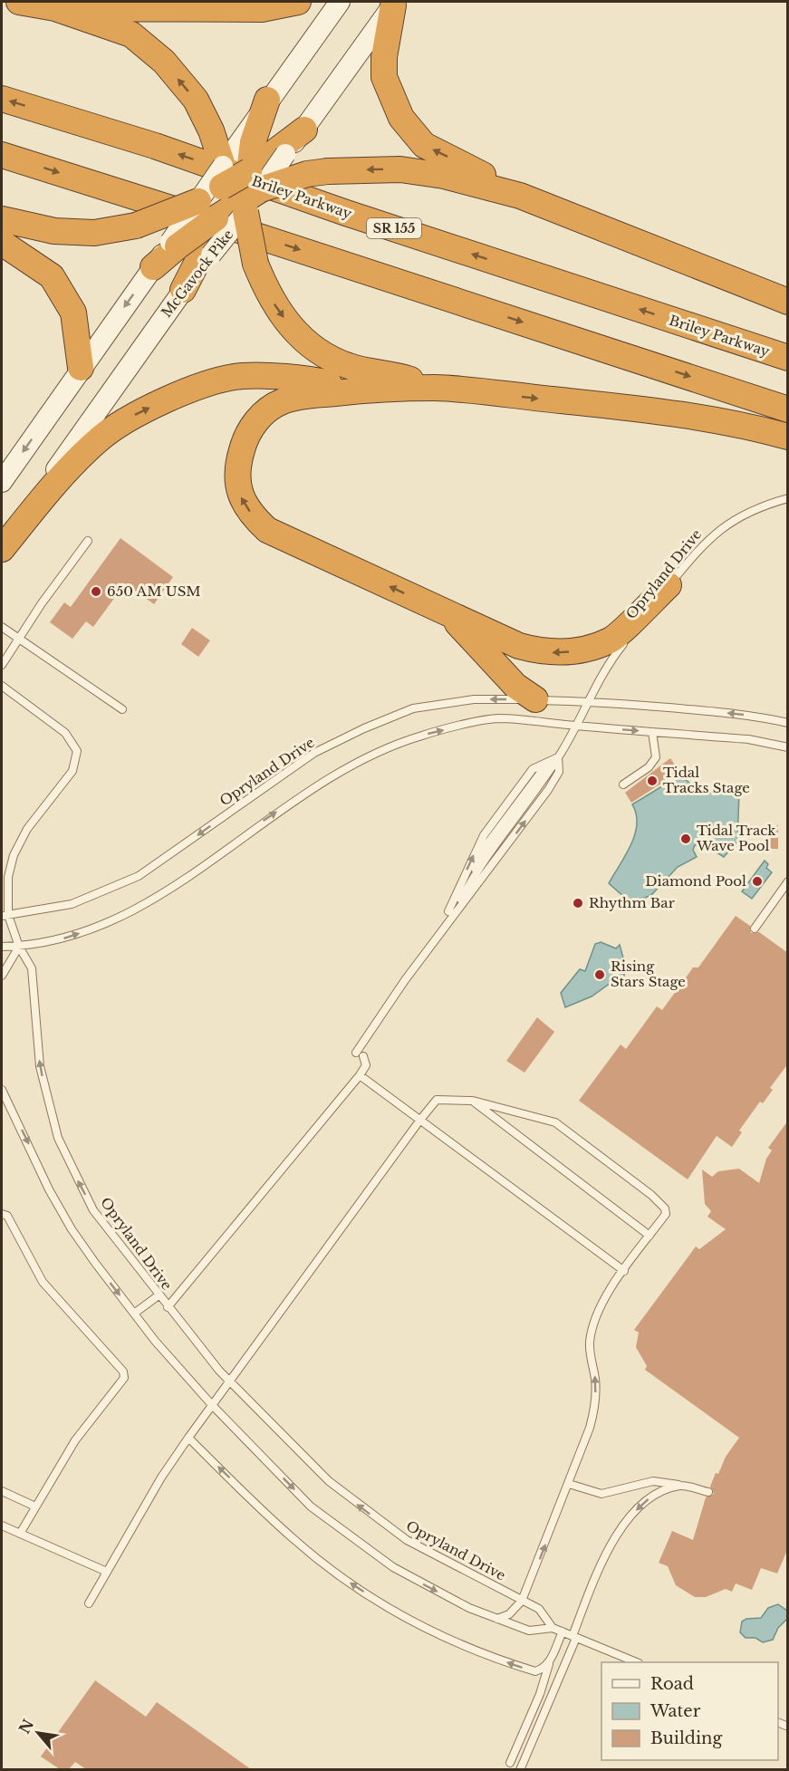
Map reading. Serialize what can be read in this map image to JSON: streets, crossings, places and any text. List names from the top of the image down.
{
  "streets": {
    "highway": ["Briley Parkway", "SR 155"],
    "street": ["McGavock Pike"],
    "lane": ["Opryland Drive"]
  },
  "places": [
    "650 AM USM",
    "Tidal Tracks Stage",
    "Tidal Track Wave Pool",
    "Diamond Pool",
    "Rhythm Bar",
    "Rising Stars Stage"
  ],
  "legend": ["Road", "Water", "Building"],
  "north": "top left"
}
